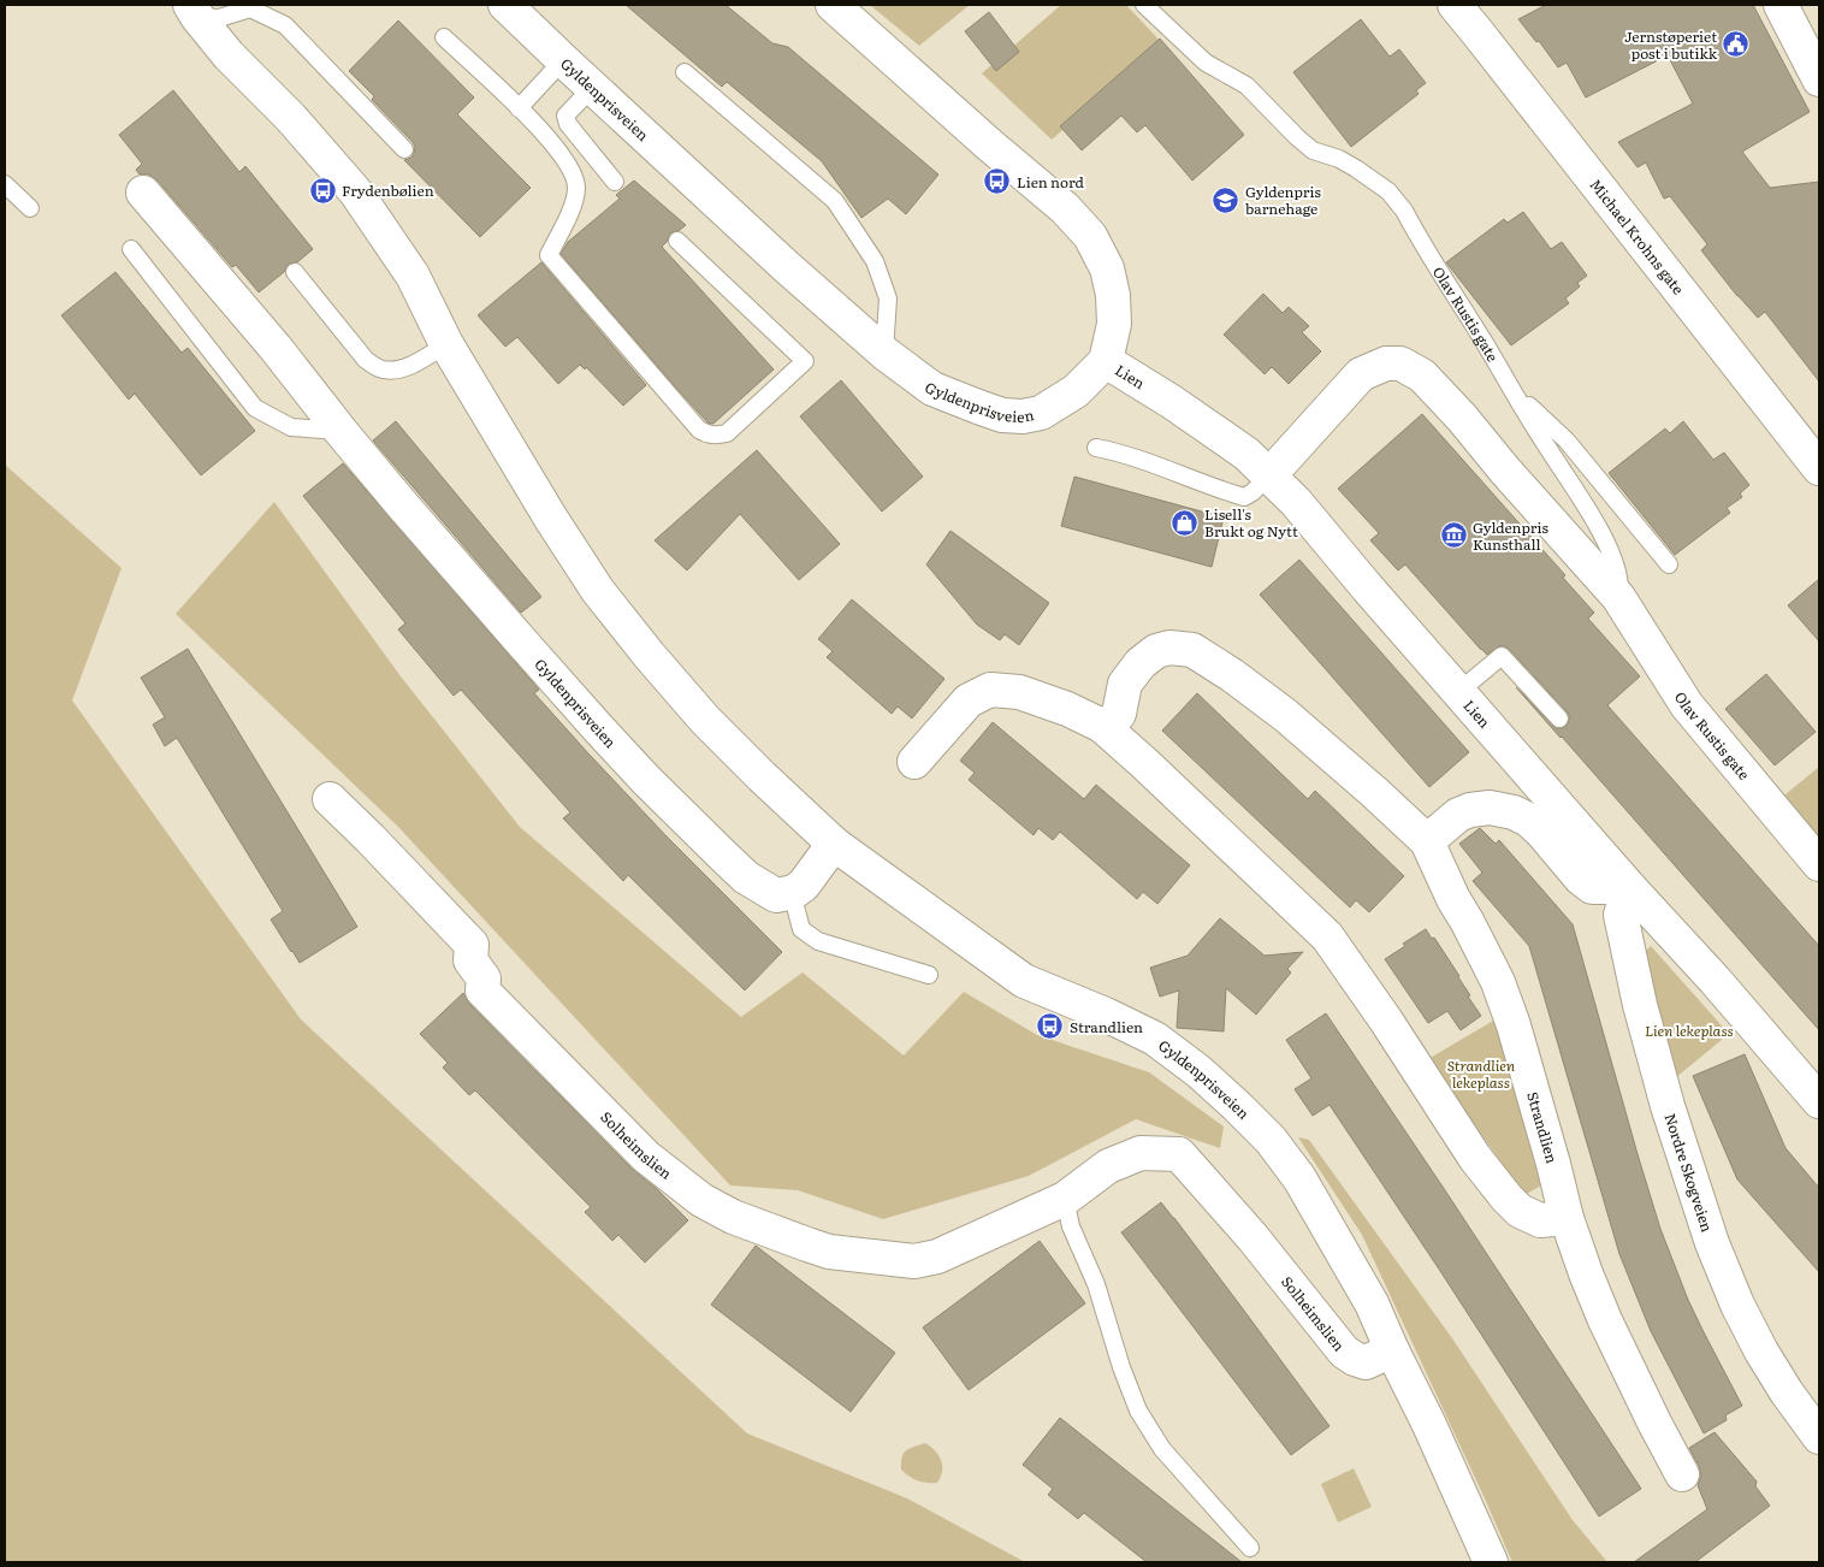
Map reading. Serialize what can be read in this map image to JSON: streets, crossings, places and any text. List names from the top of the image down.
{
  "streets": {
    "street": [
      "Gyldenprisveien",
      "Michael Krohns gate",
      "Olav Rustis gate",
      "Lien",
      "Strandlien",
      "Solheimslien",
      "Nordre Skogveien"
    ]
  },
  "crossings": [
    ["Gyldenprisveien", "Lien"],
    ["Gyldenprisveien", "Solheimslien"],
    ["Olav Rustis gate", "Lien"],
    ["Lien", "Nordre Skogveien"]
  ],
  "parks": ["Lien lekeplass", "Strandlien lekeplass"],
  "places": {
    "public building": ["Jernstøperiet post i butikk"],
    "bus stop": ["Lien nord", "Frydenbølien", "Strandlien"],
    "school or university": ["Gyldenpris barnehage"],
    "shop": ["Lisell's Brukt og Nytt"],
    "museum": ["Gyldenpris Kunsthall"]
  }
}
